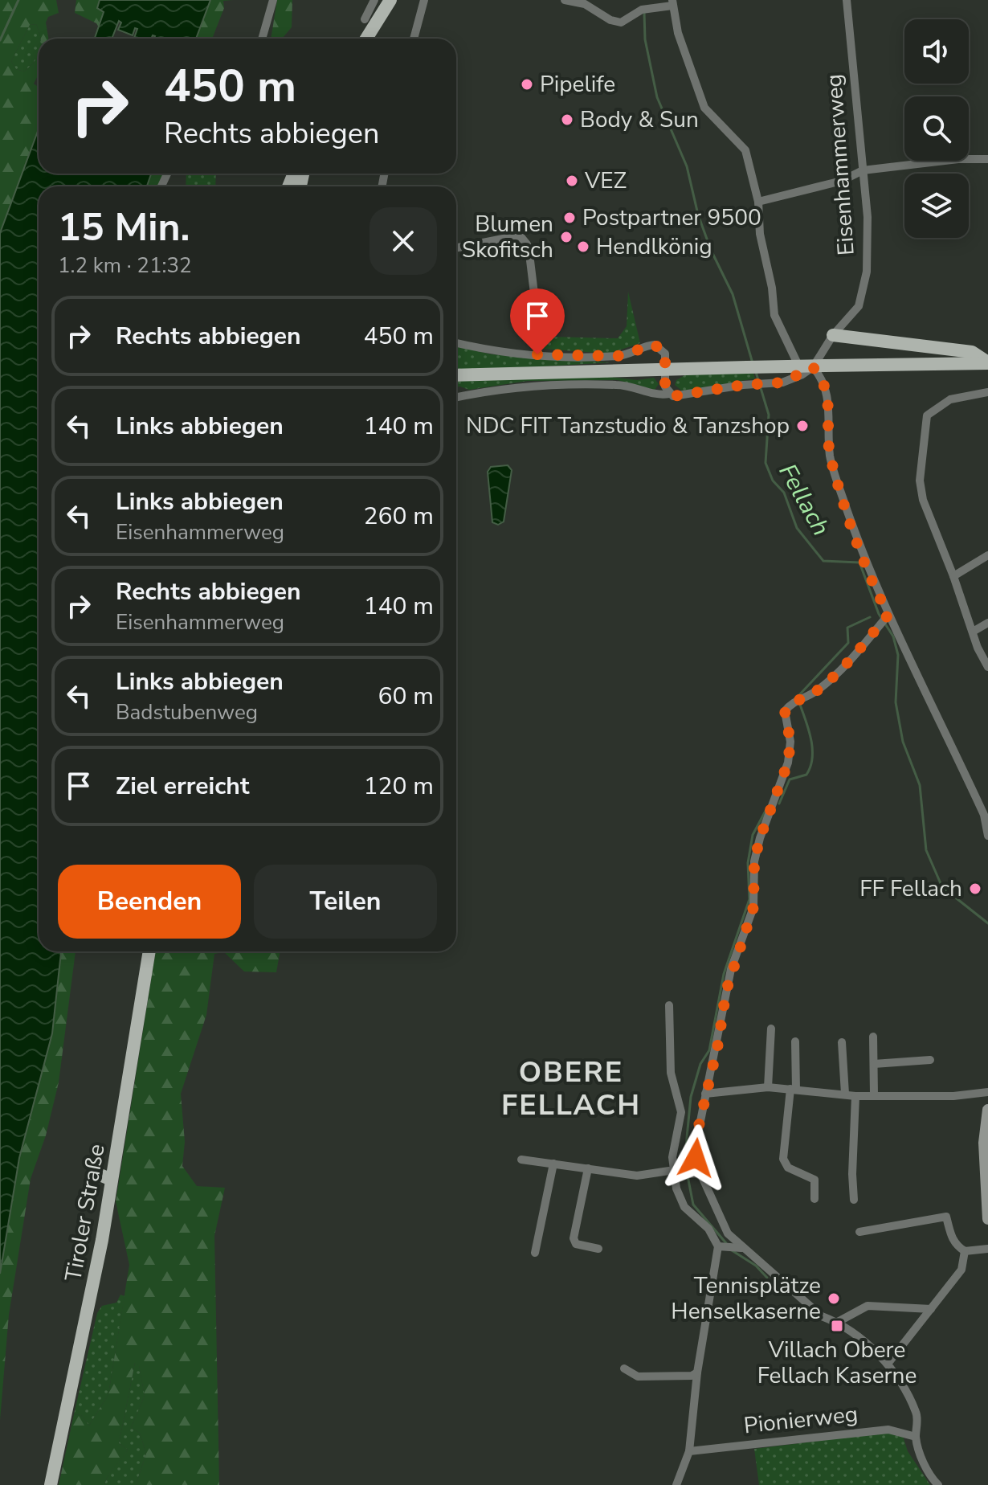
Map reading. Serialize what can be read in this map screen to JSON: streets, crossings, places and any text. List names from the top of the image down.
{
  "streets": {
    "main road": ["Tiroler Straße"],
    "street": ["Eisenhammerweg", "Pionierweg"]
  },
  "districts": ["OBERE FELLACH"],
  "water": ["Fellach"],
  "places": {
    "other": [
      "Pipelife",
      "Body & Sun",
      "VEZ",
      "Postpartner 9500",
      "Blumen Skofitsch",
      "Hendlkönig",
      "NDC FIT Tanzstudio & Tanzshop",
      "FF Fellach",
      "Tennisplätze Henselkaserne"
    ],
    "transit": ["Villach Obere Fellach Kaserne"]
  },
  "page": {
    "turn": ["450 m", "Rechts abbiegen"],
    "heading": ["15 Min.", "1.2 km · 21:32"],
    "list": [
      {
        "name": "Rechts abbiegen",
        "value": "450 m"
      },
      {
        "name": "Links abbiegen",
        "value": "140 m"
      },
      {
        "name": "Links abbiegen",
        "note": "Eisenhammerweg",
        "value": "260 m"
      },
      {
        "name": "Rechts abbiegen",
        "note": "Eisenhammerweg",
        "value": "140 m"
      },
      {
        "name": "Links abbiegen",
        "note": "Badstubenweg",
        "value": "60 m"
      },
      {
        "name": "Ziel erreicht",
        "value": "120 m"
      }
    ],
    "buttons": ["Beenden", "Teilen"]
  }
}
